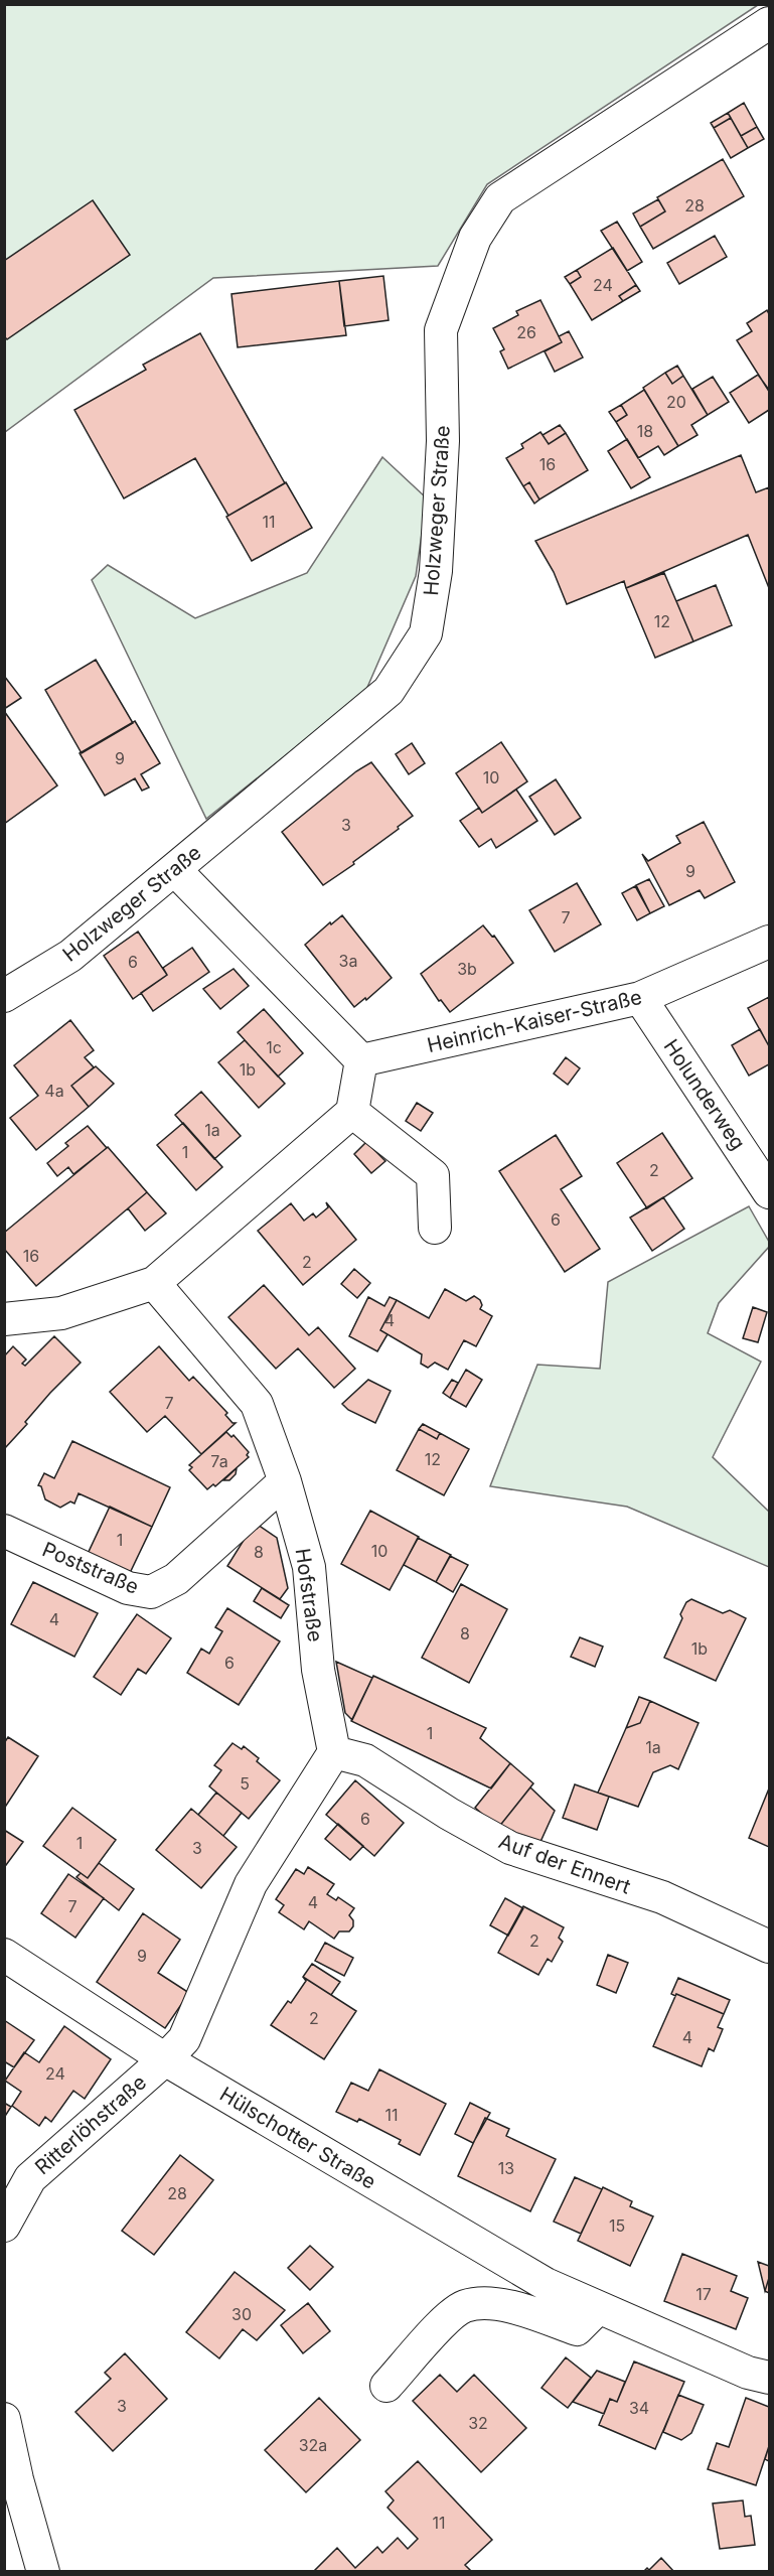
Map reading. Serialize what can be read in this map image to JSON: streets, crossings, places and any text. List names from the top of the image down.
{
  "streets": {
    "street": [
      "Holzweger Straße",
      "Heinrich-Kaiser-Straße",
      "Holunderweg",
      "Poststraße",
      "Hofstraße",
      "Auf der Ennert",
      "Ritterlöhstraße",
      "Hülschotter Straße"
    ]
  },
  "crossings": [
    ["Heinrich-Kaiser-Straße", "Holunderweg"],
    ["Poststraße", "Hofstraße"],
    ["Hofstraße", "Auf der Ennert"],
    ["Ritterlöhstraße", "Hülschotter Straße"]
  ],
  "house_numbers": [
    "28",
    "24",
    "26",
    "20",
    "18",
    "16",
    "11",
    "12",
    "9",
    "10",
    "3",
    "9",
    "7",
    "3a",
    "6",
    "3b",
    "1c",
    "1b",
    "4a",
    "1a",
    "1",
    "2",
    "6",
    "16",
    "2",
    "4",
    "7",
    "12",
    "7a",
    "1",
    "10",
    "8",
    "4",
    "8",
    "1b",
    "6",
    "1",
    "1a",
    "5",
    "6",
    "1",
    "3",
    "4",
    "7",
    "2",
    "9",
    "2",
    "4",
    "24",
    "11",
    "13",
    "28",
    "15",
    "17",
    "30",
    "3",
    "34",
    "32",
    "32a",
    "11"
  ]
}
